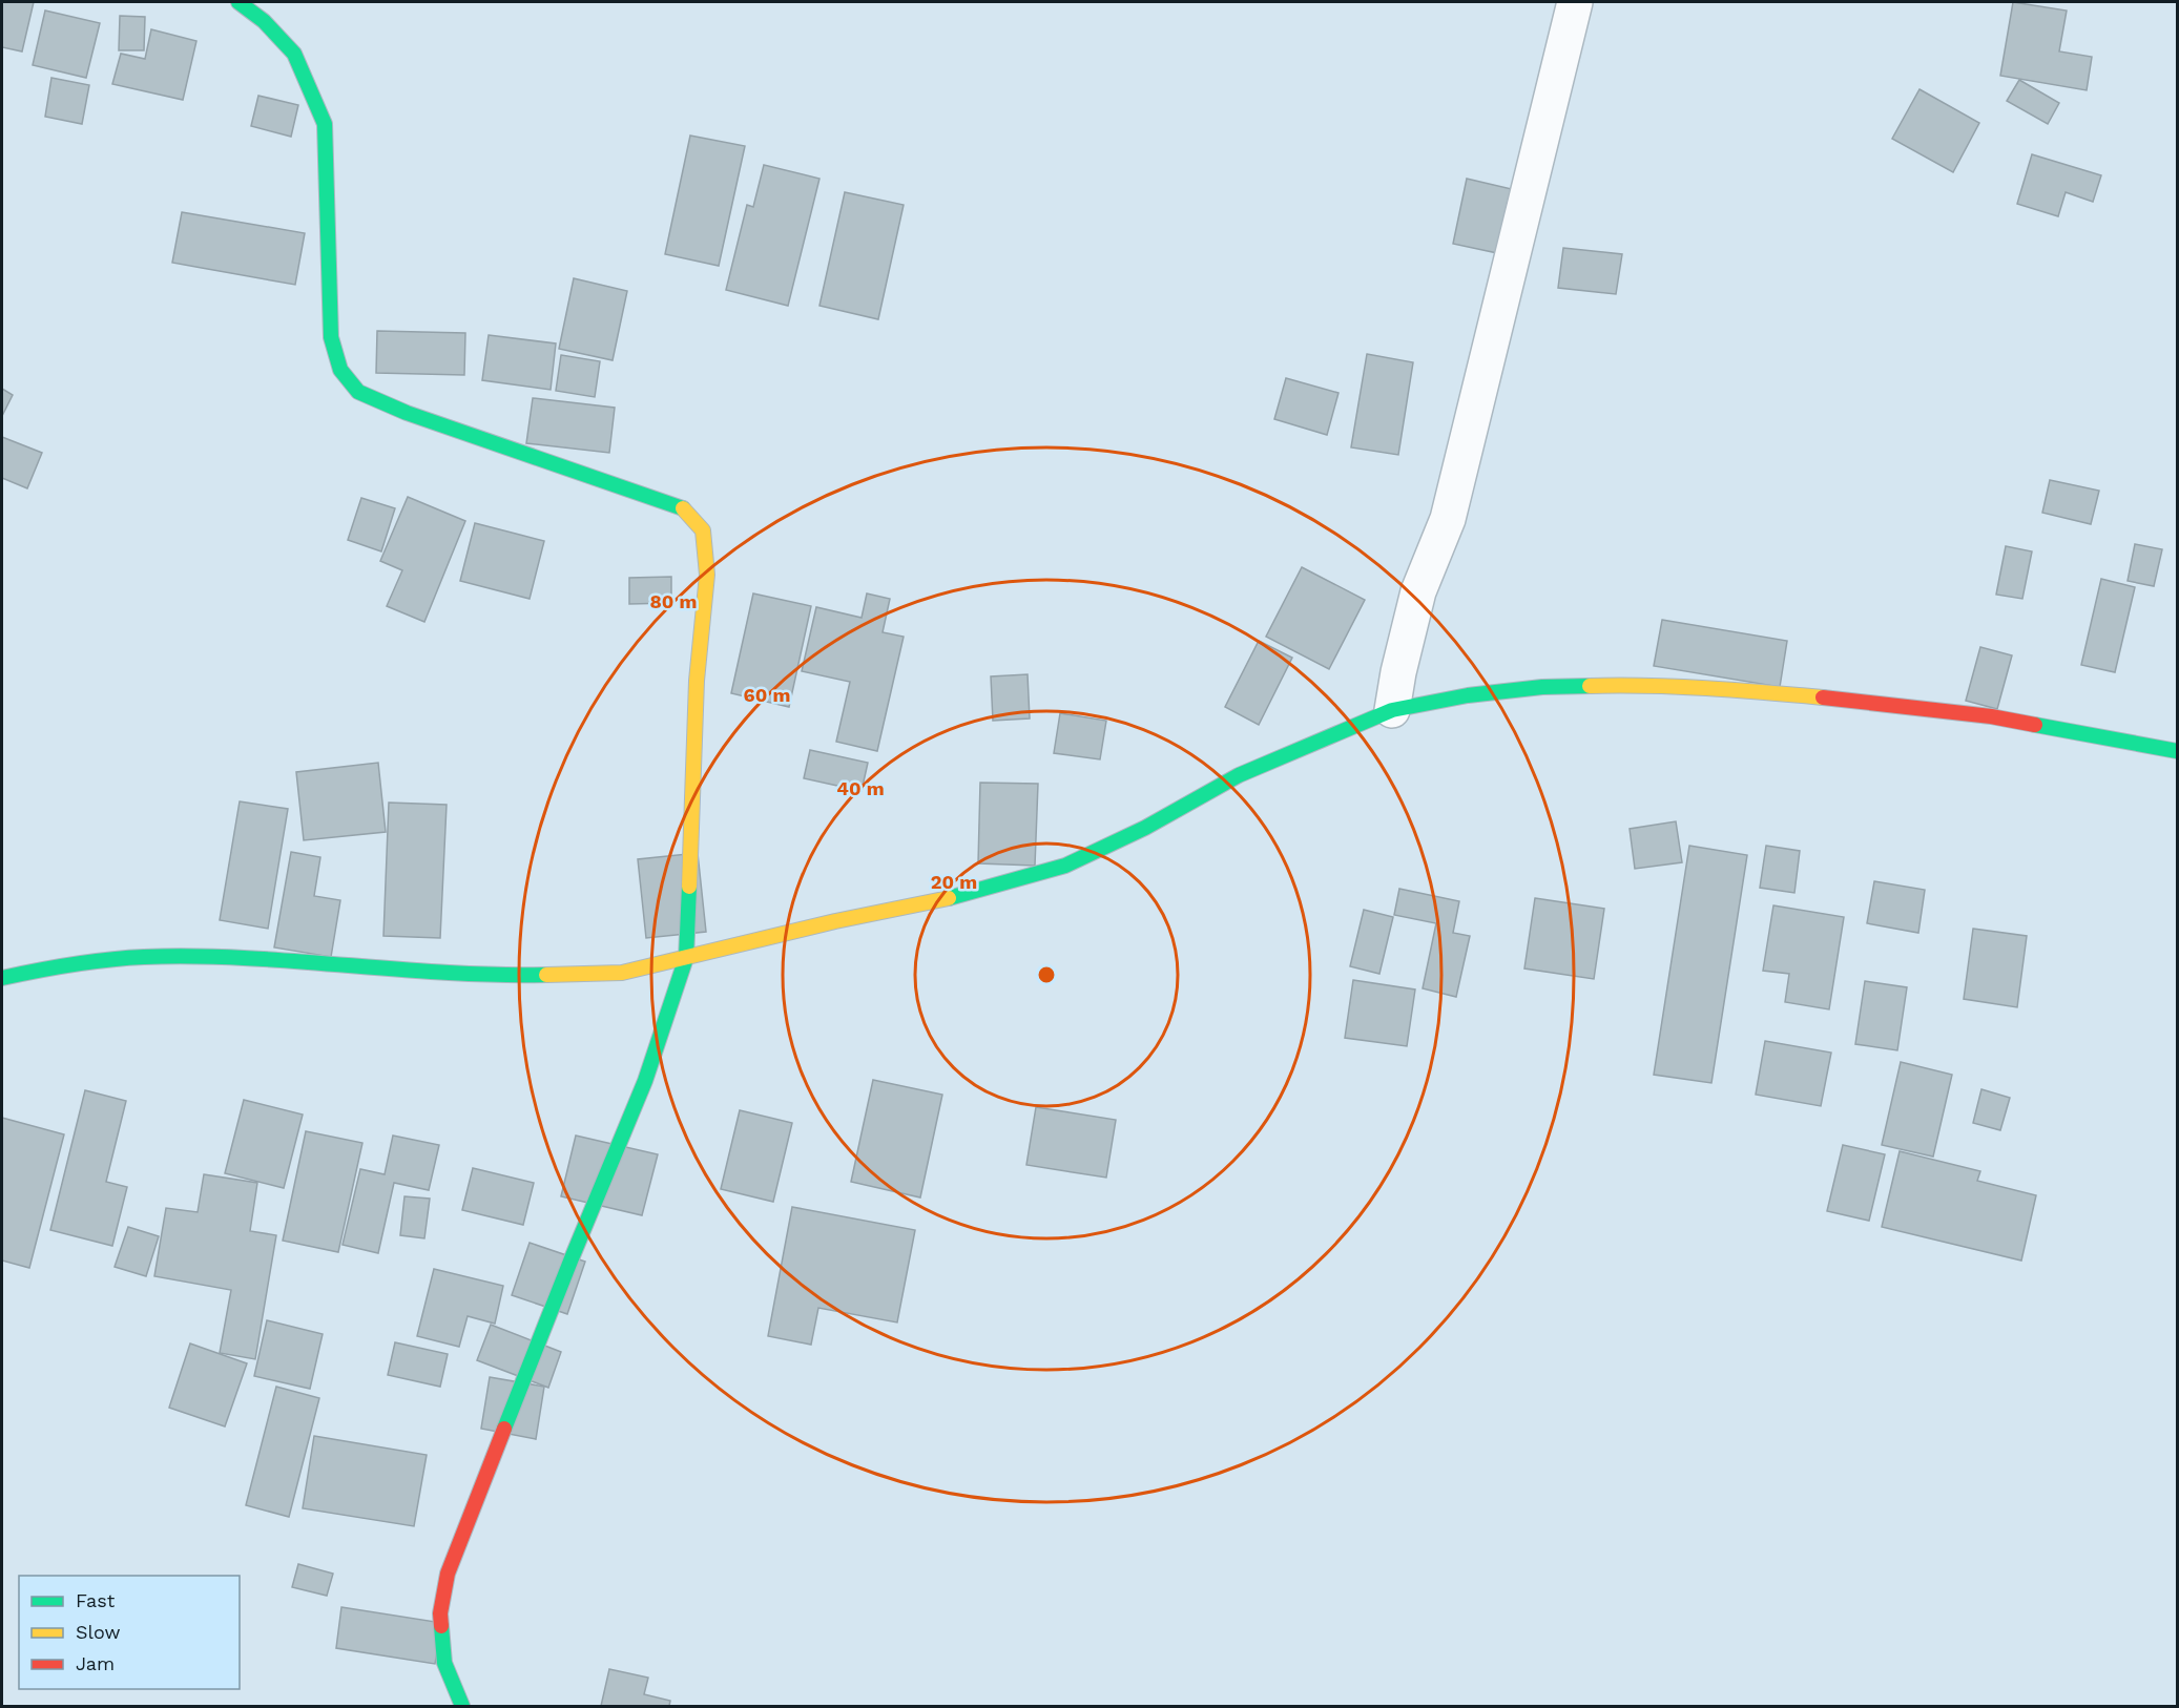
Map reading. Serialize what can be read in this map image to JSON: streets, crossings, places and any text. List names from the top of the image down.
{
  "legend": ["Fast", "Slow", "Jam"],
  "rings": [
    "80 m",
    "60 m",
    "40 m",
    "20 m"
  ]
}
